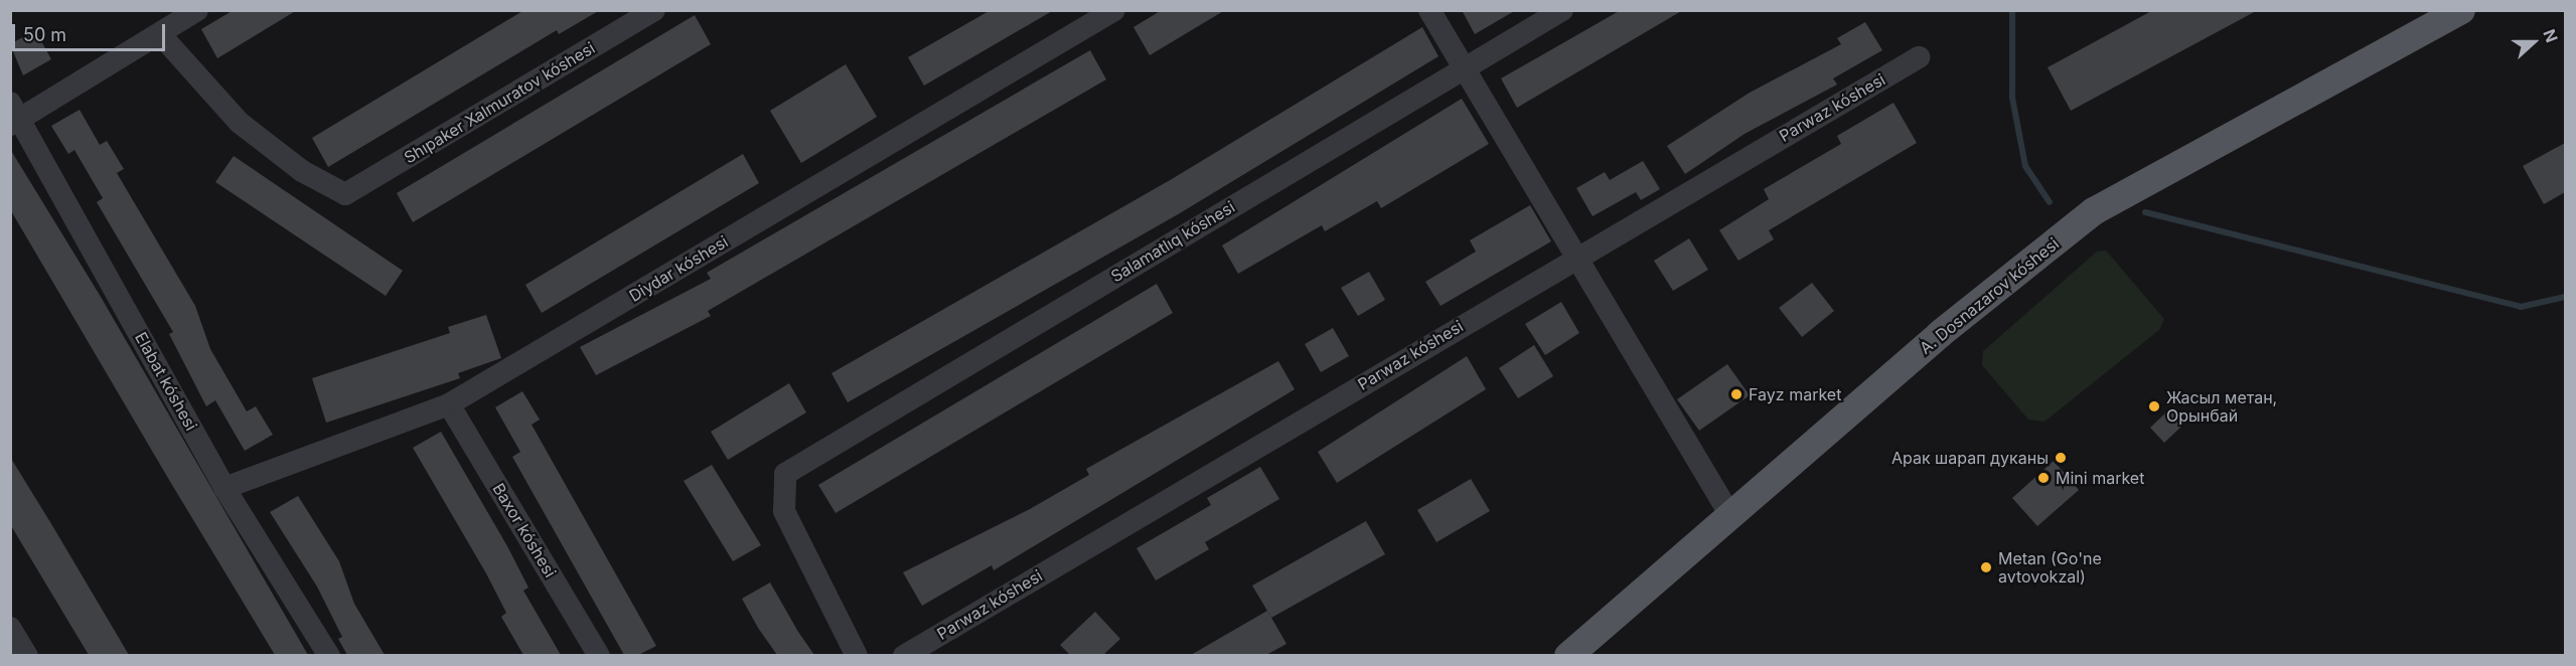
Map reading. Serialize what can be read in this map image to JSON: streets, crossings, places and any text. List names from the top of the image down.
{
  "streets": {
    "main road": ["A. Dosnazarov kóshesi"],
    "street": [
      "Shıpaker Xalmuratov kóshesi",
      "Parwaz kóshesi",
      "Salamatlıq kóshesi",
      "Diydar kóshesi",
      "Elabat kóshesi",
      "Baxor kóshesi"
    ]
  },
  "crossings": [
    ["Diydar kóshesi", "Elabat kóshesi"],
    ["Diydar kóshesi", "Baxor kóshesi"]
  ],
  "places": [
    "Fayz market",
    "Жасыл метан, Орынбай",
    "Арак шарап дуканы",
    "Mini market",
    "Metan (Go'ne avtovokzal)"
  ],
  "scale_bar": "50 m",
  "north": "right"
}
